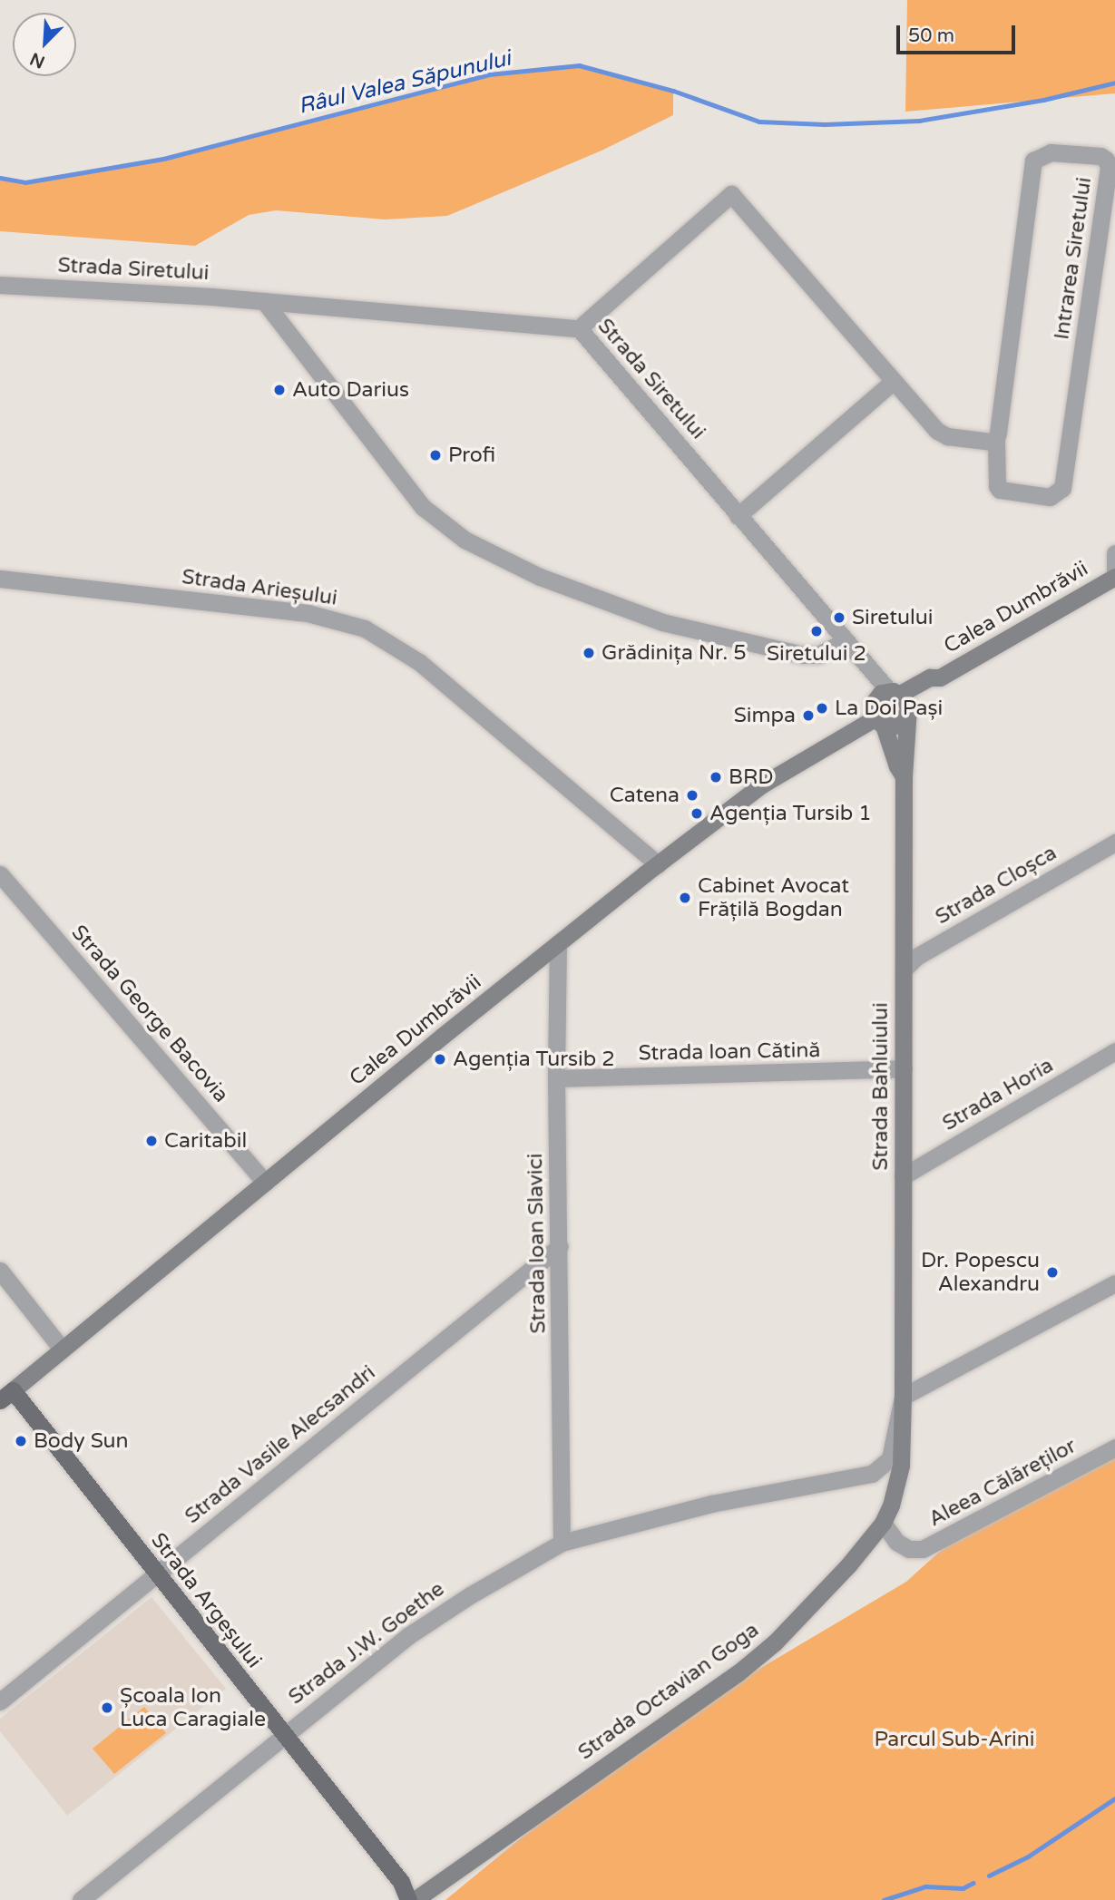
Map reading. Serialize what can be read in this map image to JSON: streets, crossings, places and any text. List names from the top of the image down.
{
  "streets": {
    "main road": [
      "Calea Dumbrăvii",
      "Strada Bahluiului",
      "Strada Argeșului",
      "Strada Octavian Goga"
    ],
    "street": [
      "Intrarea Siretului",
      "Strada Siretului",
      "Strada Arieșului",
      "Strada Cloșca",
      "Strada George Bacovia",
      "Strada Ioan Cătină",
      "Strada Horia",
      "Strada Ioan Slavici",
      "Strada Vasile Alecsandri",
      "Aleea Călăreților",
      "Strada J.W. Goethe"
    ]
  },
  "crossings": [
    ["Strada Siretului", "Calea Dumbrăvii"],
    ["Strada Siretului", "Strada Bahluiului"],
    ["Strada Arieșului", "Calea Dumbrăvii"],
    ["Calea Dumbrăvii", "Strada George Bacovia"],
    ["Calea Dumbrăvii", "Strada Bahluiului"],
    ["Calea Dumbrăvii", "Strada Ioan Slavici"],
    ["Calea Dumbrăvii", "Strada Argeșului"],
    ["Strada Cloșca", "Strada Bahluiului"],
    ["Strada Ioan Cătină", "Strada Bahluiului"],
    ["Strada Ioan Cătină", "Strada Ioan Slavici"],
    ["Strada Bahluiului", "Strada Horia"],
    ["Strada Bahluiului", "Strada Octavian Goga"],
    ["Strada Ioan Slavici", "Strada Vasile Alecsandri"],
    ["Strada Ioan Slavici", "Strada J.W. Goethe"],
    ["Strada Vasile Alecsandri", "Strada Argeșului"],
    ["Aleea Călăreților", "Strada Octavian Goga"],
    ["Strada Argeșului", "Strada J.W. Goethe"]
  ],
  "water": ["Râul Valea Săpunului"],
  "parks": ["Parcul Sub-Arini"],
  "places": [
    "Auto Darius",
    "Profi",
    "Siretului",
    "Siretului 2",
    "Grădinița Nr. 5",
    "La Doi Pași",
    "Simpa",
    "BRD",
    "Catena",
    "Agenția Tursib 1",
    "Cabinet Avocat Frățilă Bogdan",
    "Agenția Tursib 2",
    "Caritabil",
    "Dr. Popescu Alexandru",
    "Body Sun",
    "Școala Ion Luca Caragiale"
  ],
  "scale_bar": "50 m",
  "north": "bottom left"
}
